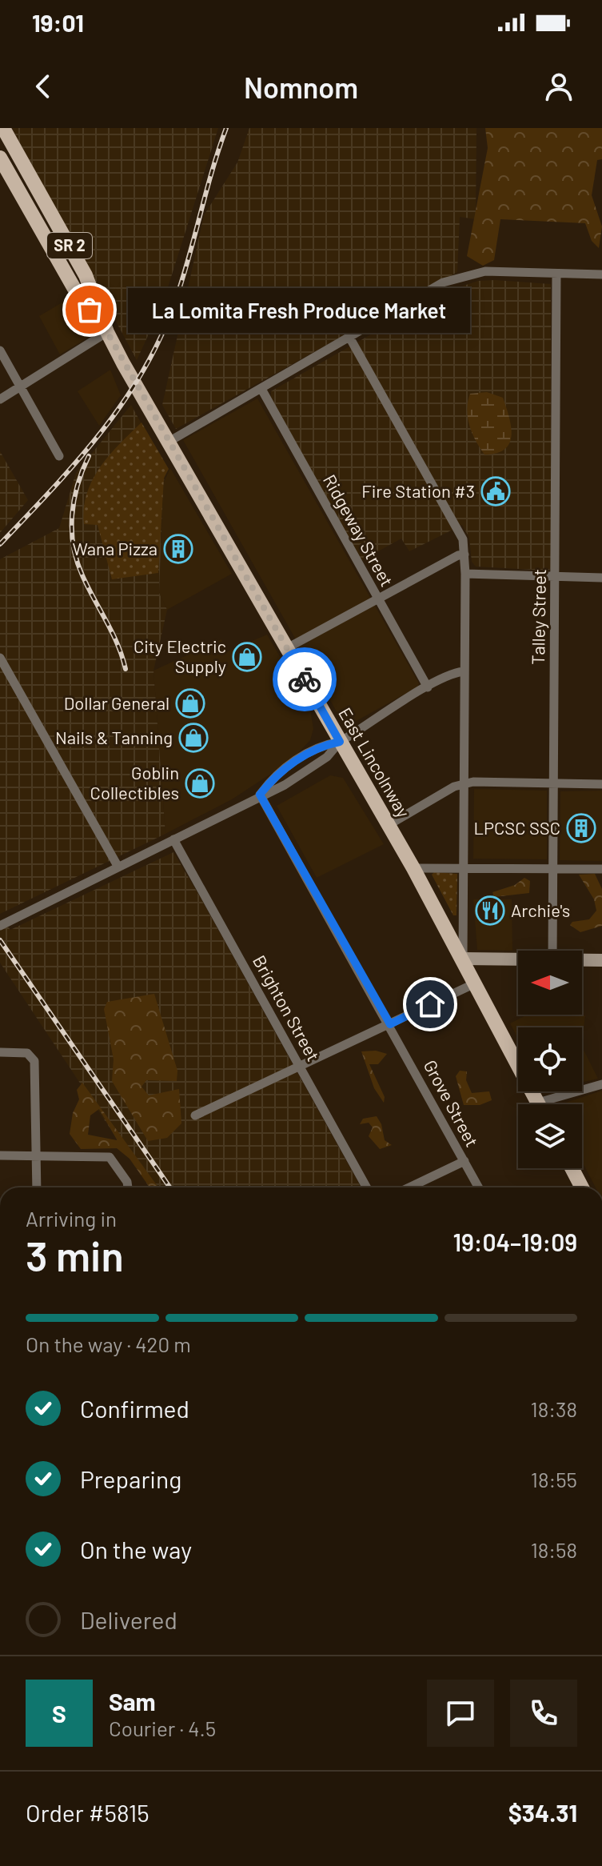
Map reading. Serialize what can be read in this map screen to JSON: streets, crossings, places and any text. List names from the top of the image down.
{
  "streets": {
    "main road": ["SR 2", "East Lincolnway"],
    "street": [
      "Ridgeway Street",
      "Talley Street",
      "Brighton Street",
      "Grove Street"
    ]
  },
  "places": {
    "other": ["La Lomita Fresh Produce Market"],
    "public building": ["Fire Station #3"],
    "building": ["Wana Pizza", "LPCSC SSC"],
    "shop": [
      "City Electric Supply",
      "Dollar General",
      "Nails & Tanning",
      "Goblin Collectibles"
    ],
    "restaurant": ["Archie's"]
  },
  "north": "left",
  "page": {
    "status": "19:01",
    "header": "Nomnom",
    "bubble": "La Lomita Fresh Produce Market",
    "heading": ["3 min", "Arriving in", "19:04–19:09"],
    "panel": [
      "Sam",
      "Courier · 4.5",
      "Order #5815",
      "$34.31"
    ],
    "bar": "On the way · 420 m",
    "list": [
      ["Confirmed", "18:38"],
      ["Preparing", "18:55"],
      ["On the way", "18:58"],
      "Delivered"
    ],
    "round": "S"
  }
}
